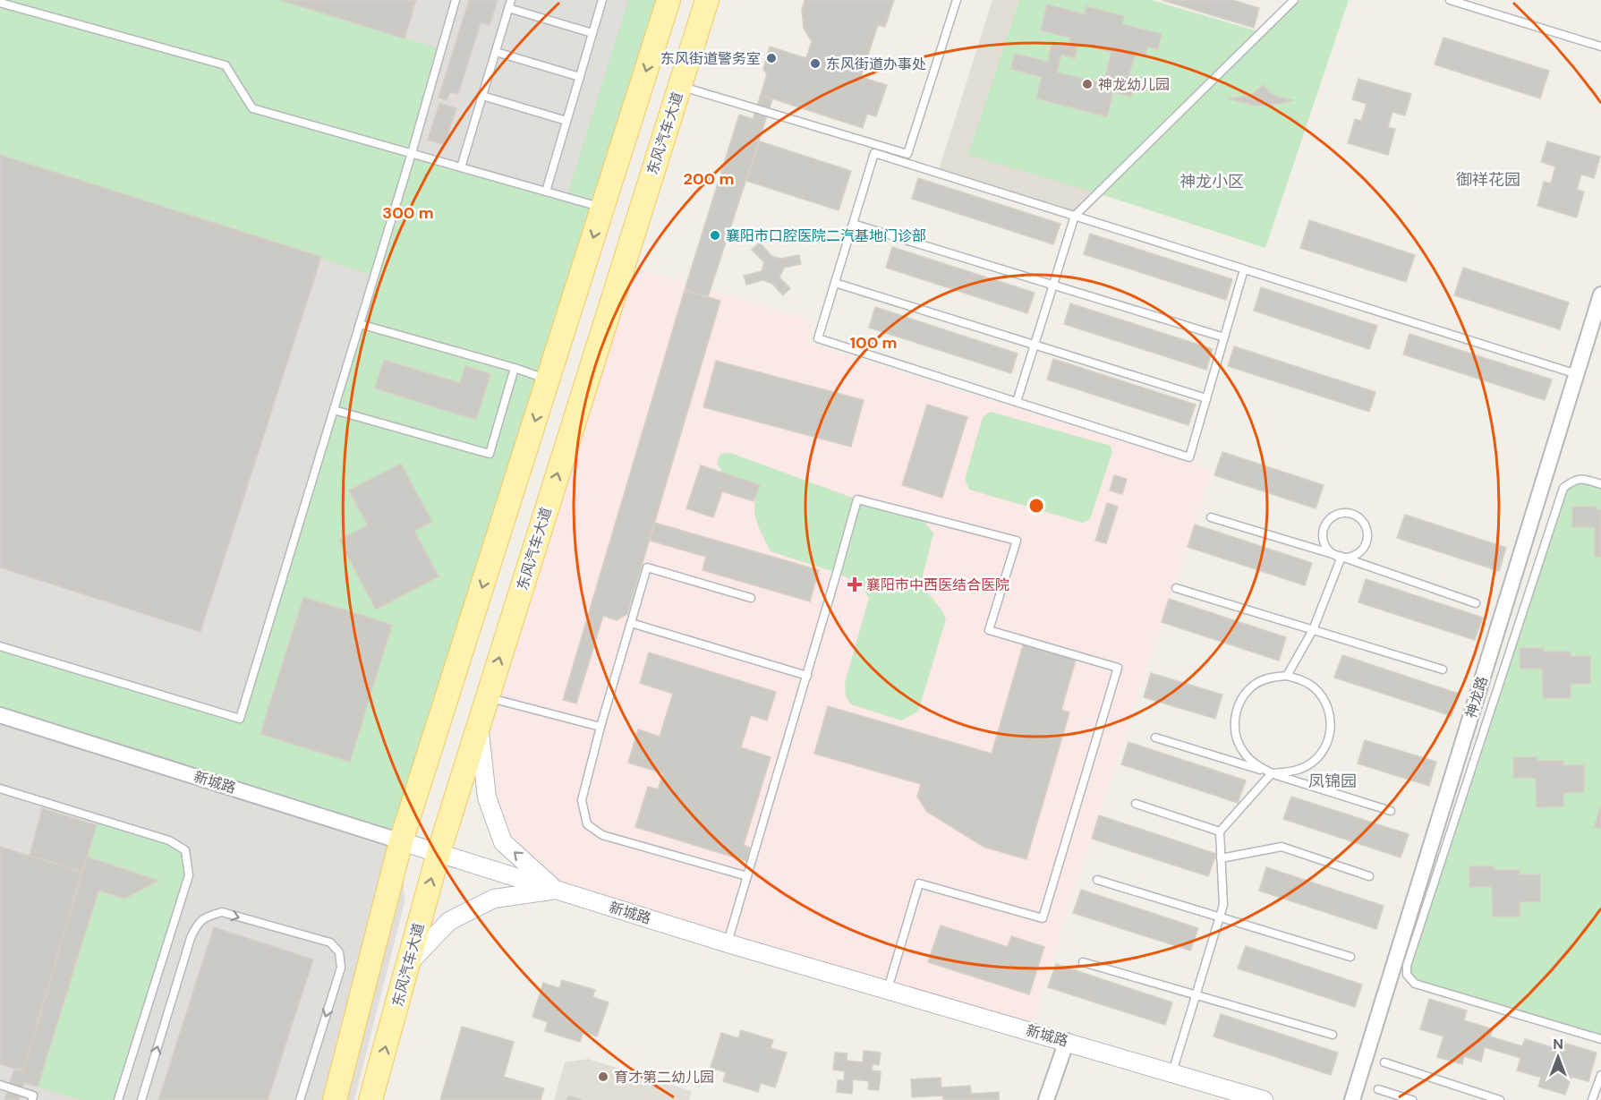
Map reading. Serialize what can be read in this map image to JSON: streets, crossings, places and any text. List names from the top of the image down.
{
  "streets": {
    "main road": ["东风汽车大道"],
    "street": ["神龙路", "新城路"]
  },
  "crossings": [
    ["东风汽车大道", "新城路"]
  ],
  "districts": ["御祥花园", "神龙小区", "凤锦园"],
  "places": {
    "other": [
      "东风街道警务室",
      "东风街道办事处",
      "神龙幼儿园",
      "襄阳市口腔医院二汽基地门诊部",
      "育才第二幼儿园"
    ],
    "health": ["襄阳市中西医结合医院"]
  },
  "north": "top",
  "rings": ["200 m", "300 m", "100 m"]
}
